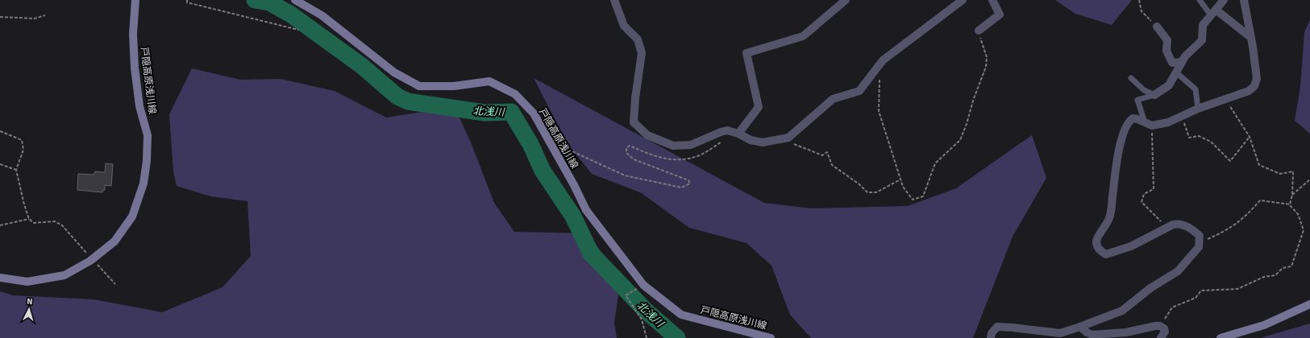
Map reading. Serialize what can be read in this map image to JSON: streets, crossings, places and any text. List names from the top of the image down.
{
  "streets": {
    "main road": ["戸隠高原浅川線"]
  },
  "water": ["北浅川"],
  "north": "top"
}
